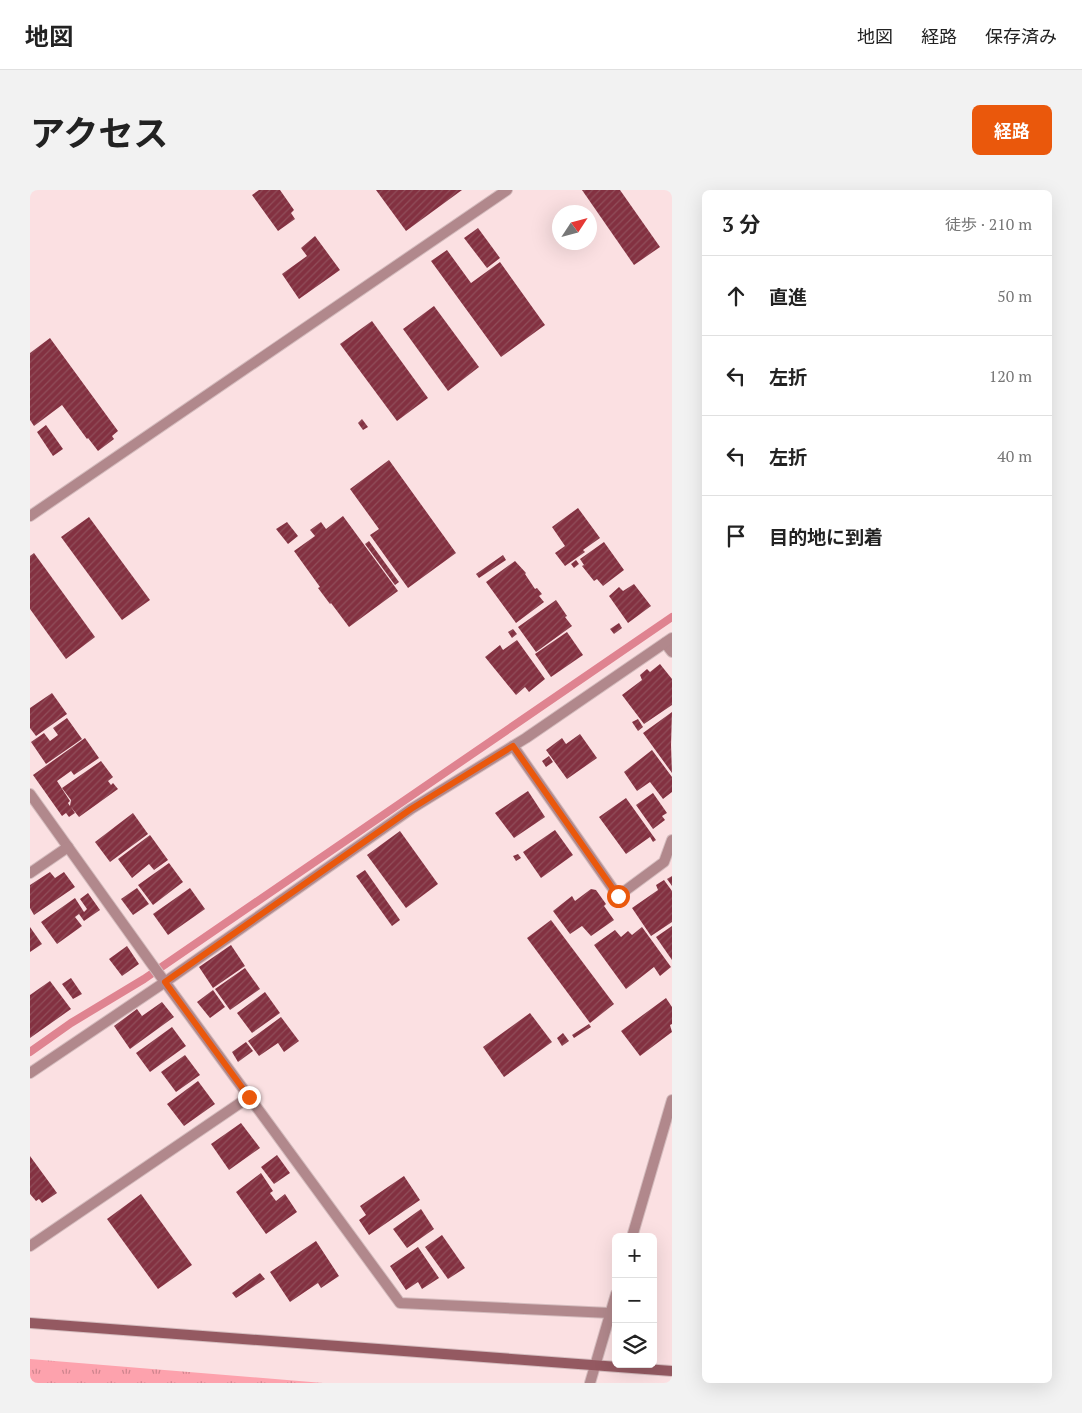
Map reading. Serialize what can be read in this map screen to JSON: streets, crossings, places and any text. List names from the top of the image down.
{
  "north": "top right",
  "page": {
    "header": "地図",
    "nav": ["地図", "経路", "保存済み"],
    "title": "アクセス",
    "buttons": "経路",
    "heading": ["3 分", "徒歩 · 210 m"],
    "list": [
      ["直進", "50 m"],
      ["左折", "120 m"],
      ["左折", "40 m"],
      "目的地に到着"
    ],
    "map_buttons": ["+", "−"]
  }
}
